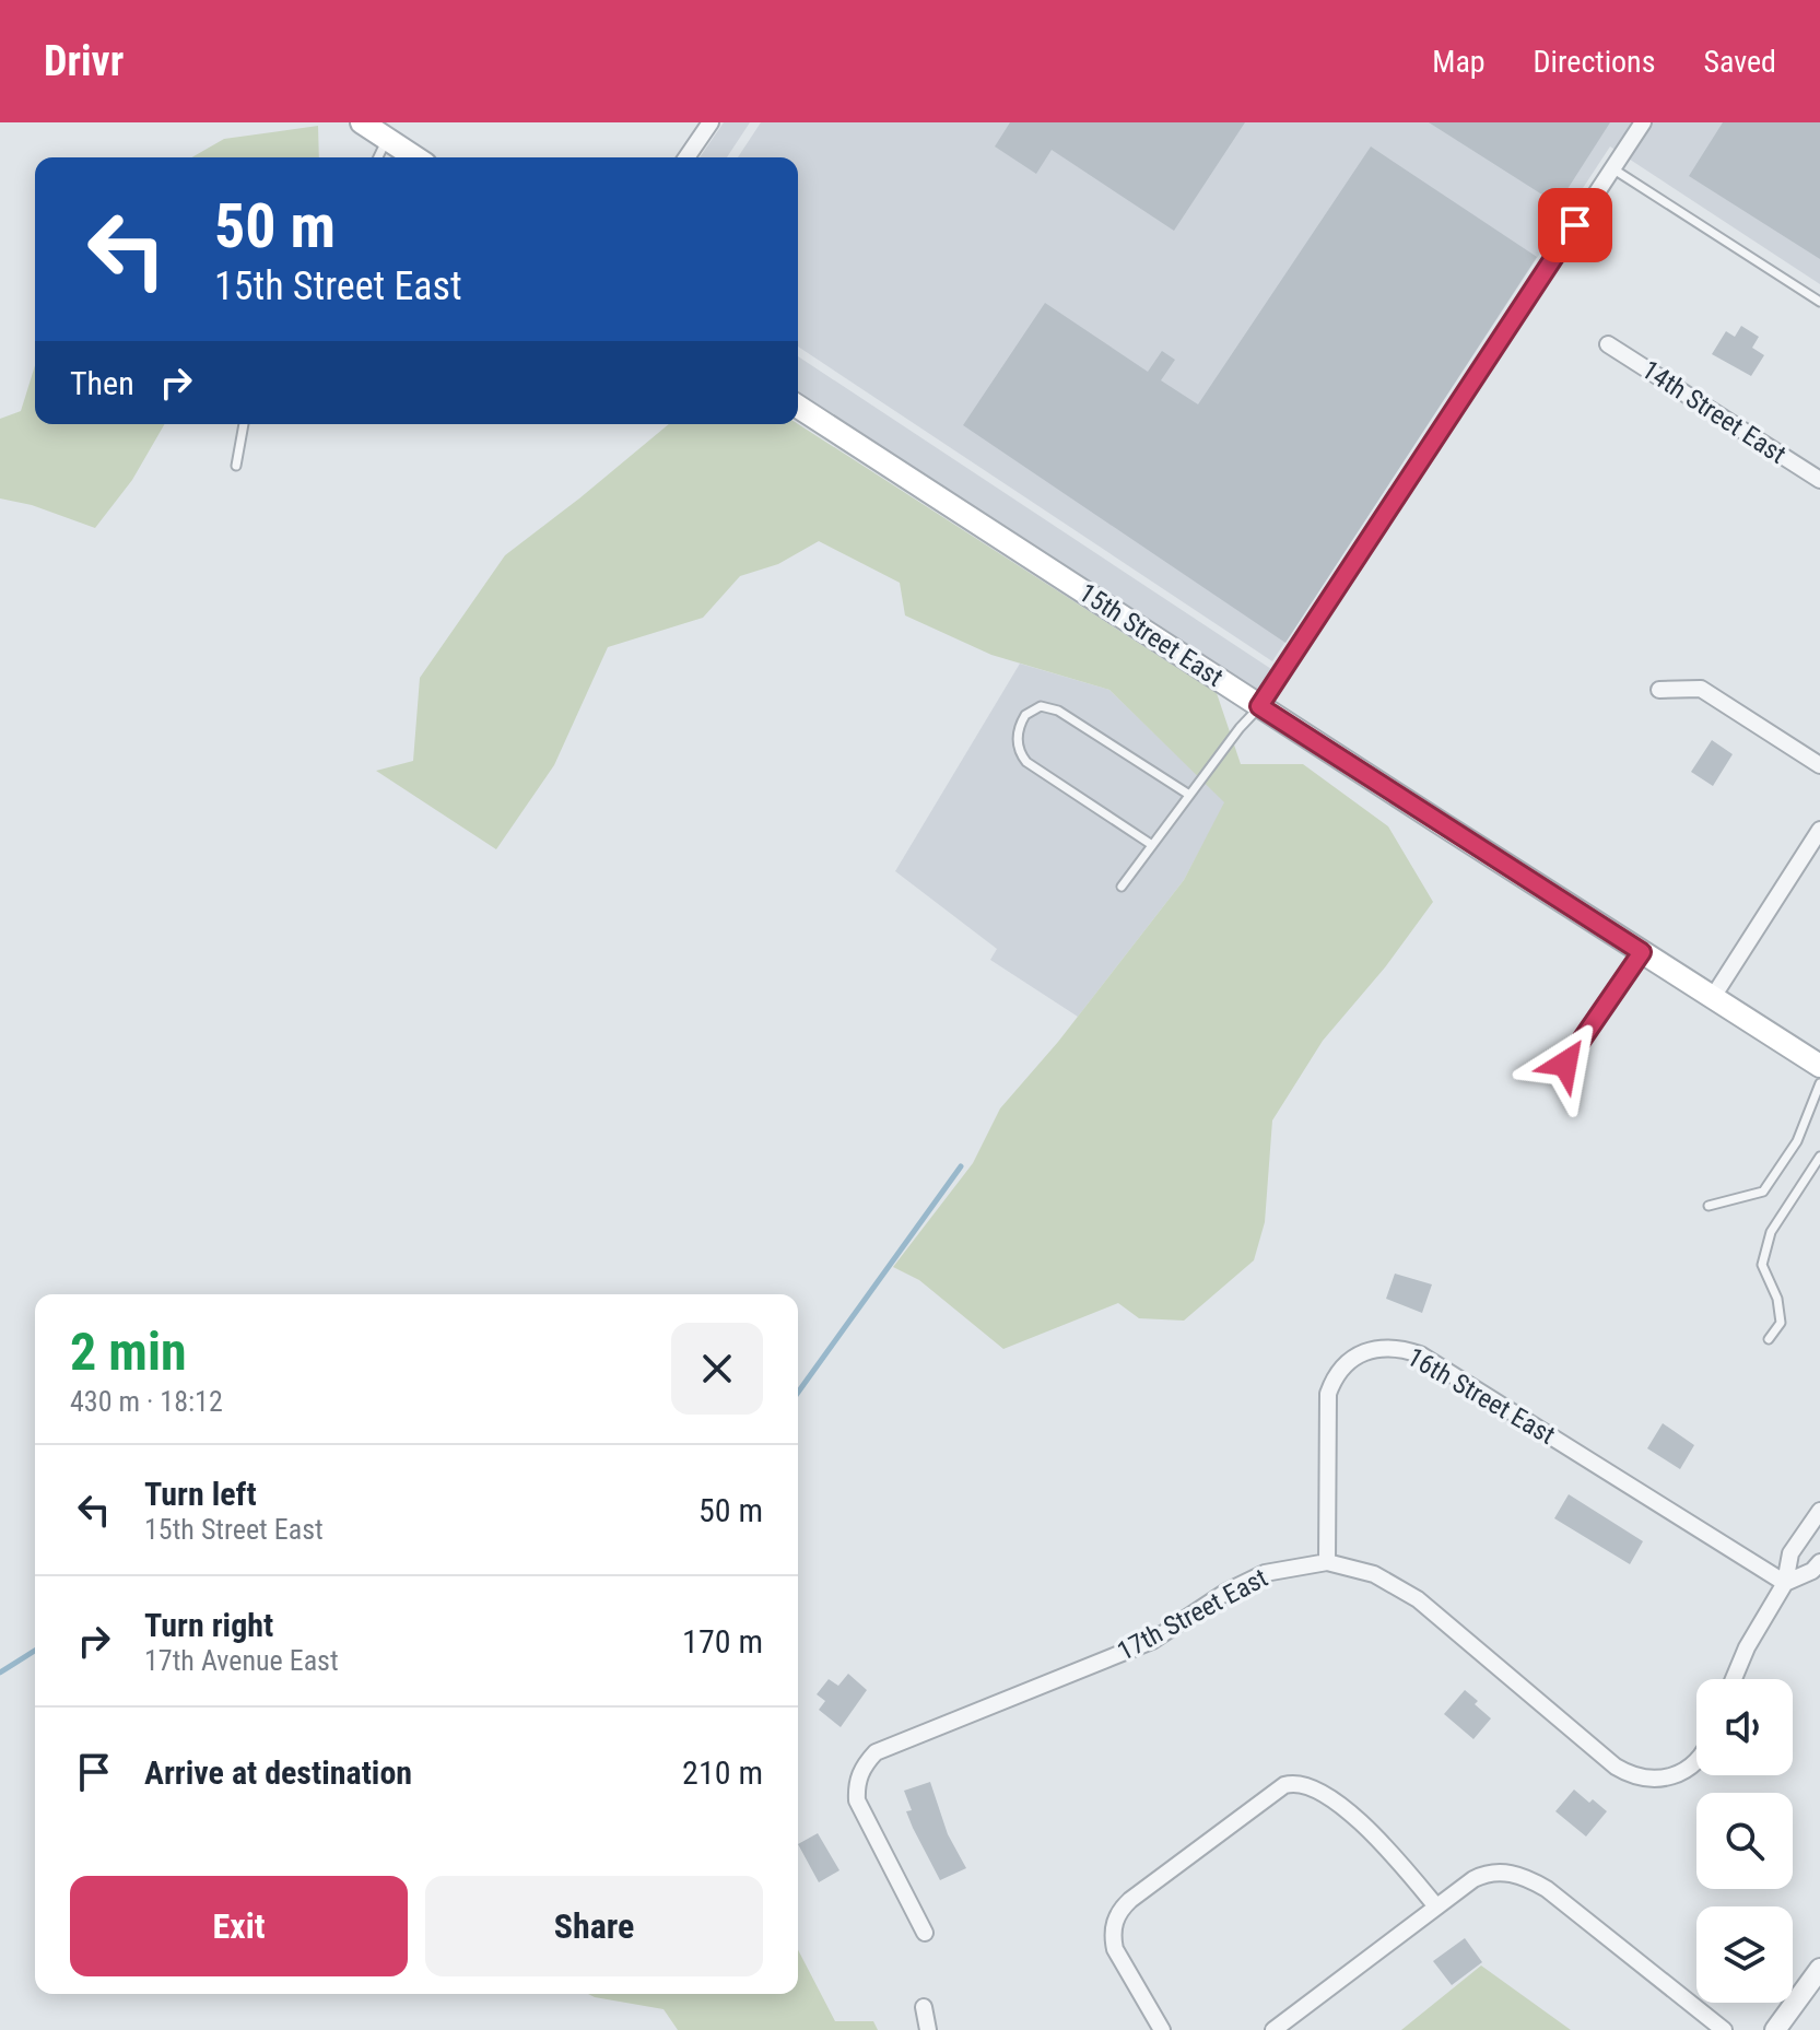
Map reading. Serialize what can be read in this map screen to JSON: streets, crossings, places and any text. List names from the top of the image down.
{
  "streets": {
    "main road": ["15th Street East"],
    "street": ["14th Street East", "16th Street East", "17th Street East"]
  },
  "crossings": [
    ["16th Street East", "17th Street East"]
  ],
  "page": {
    "header": "Drivr",
    "nav": ["Map", "Directions", "Saved"],
    "turn": ["50 m", "15th Street East"],
    "then": "Then",
    "heading": ["2 min", "430 m · 18:12"],
    "list": [
      {
        "name": "Turn left",
        "note": "15th Street East",
        "value": "50 m"
      },
      {
        "name": "Turn right",
        "note": "17th Avenue East",
        "value": "170 m"
      },
      {
        "name": "Arrive at destination",
        "value": "210 m"
      }
    ],
    "buttons": ["Exit", "Share"]
  }
}
